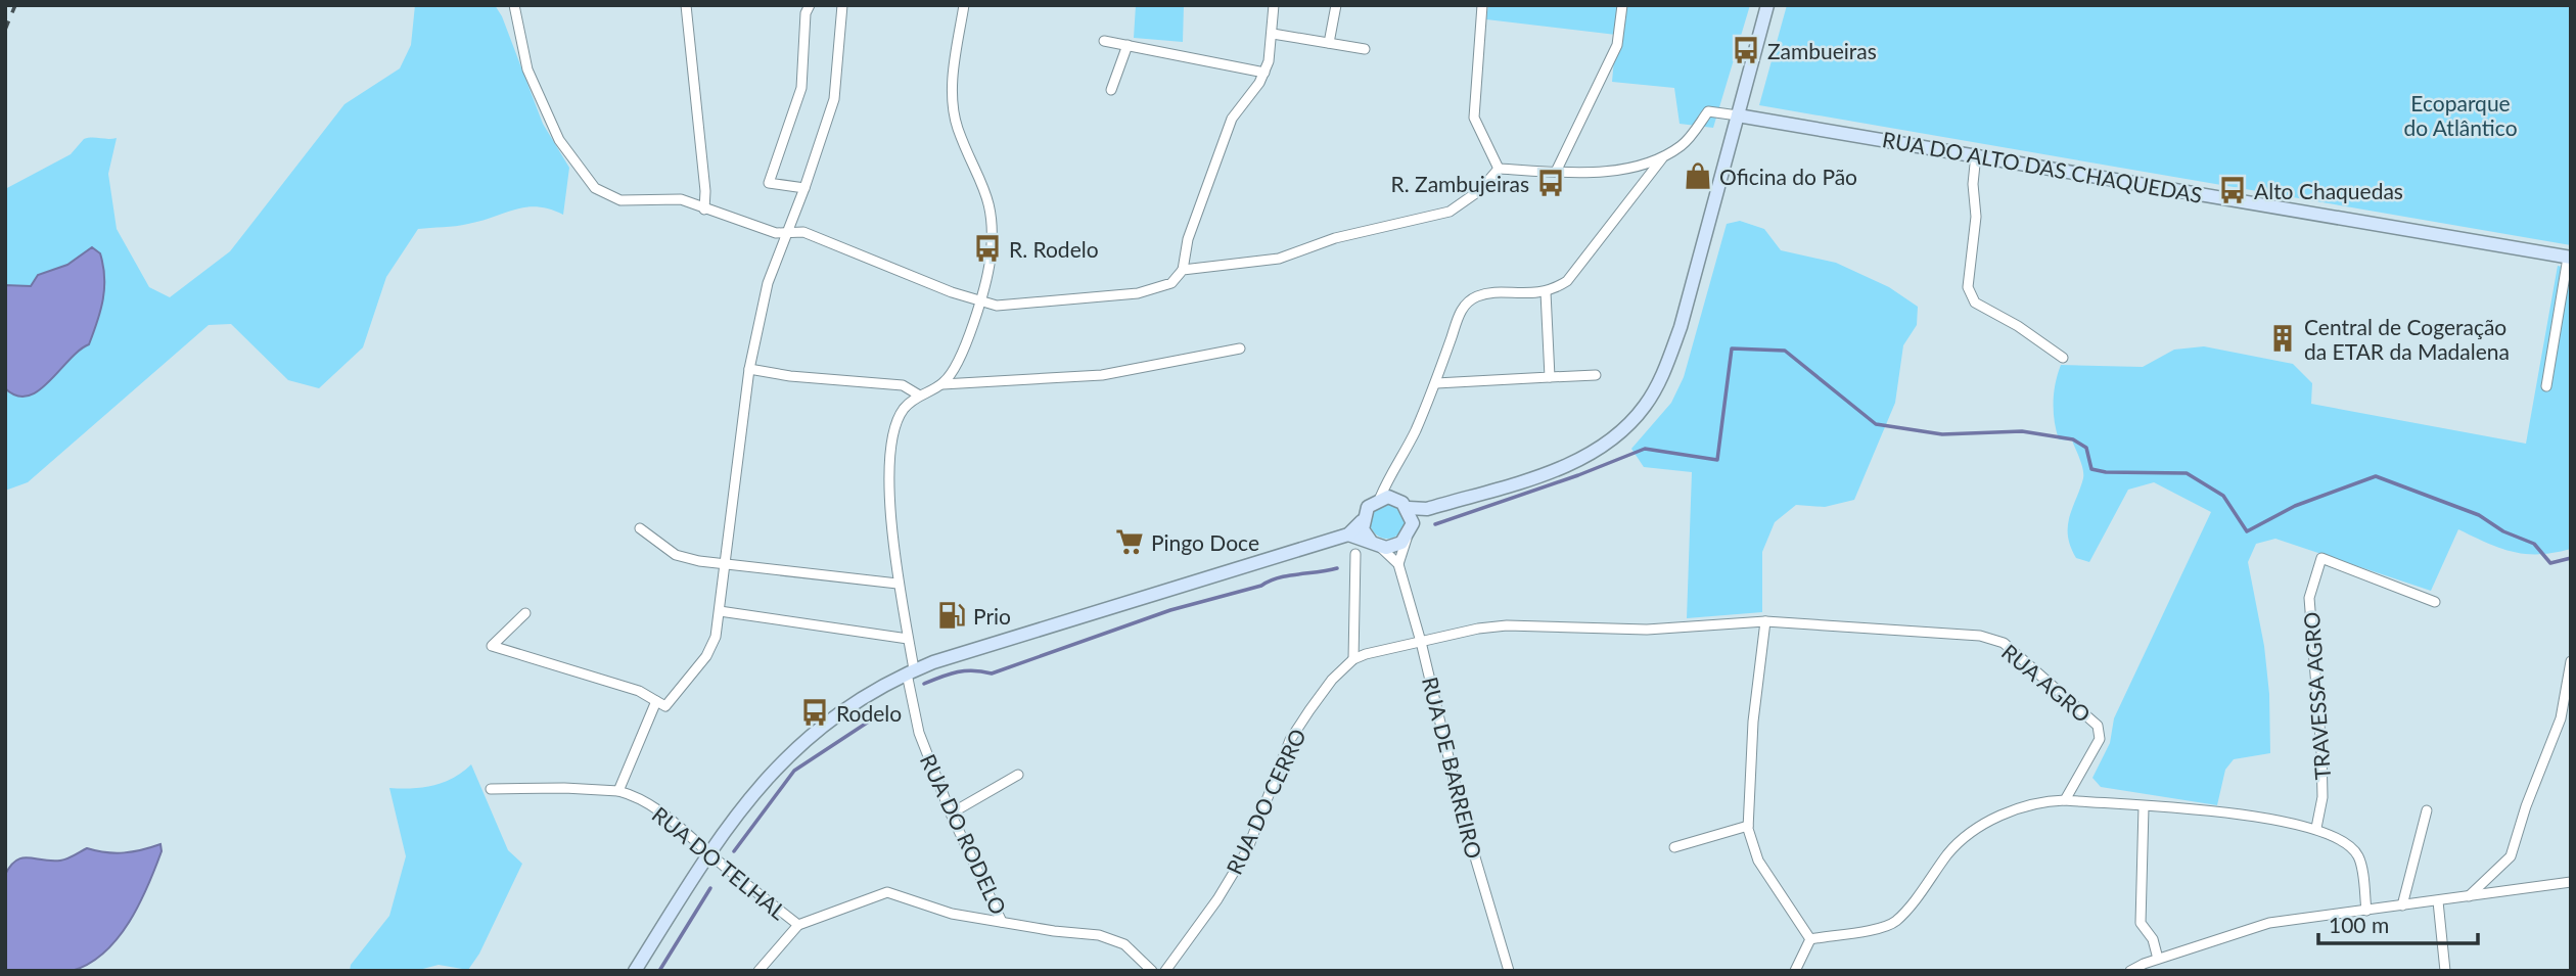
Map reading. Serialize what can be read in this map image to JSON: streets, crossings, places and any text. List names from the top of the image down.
{
  "streets": {
    "main road": ["RUA DO ALTO DAS CHAQUEDAS"],
    "street": [
      "RUA AGRO",
      "TRAVESSA AGRO",
      "RUA DE BARREIRO",
      "RUA DO CERRO",
      "RUA DO RODELO",
      "RUA DO TELHAL"
    ]
  },
  "parks": ["Ecoparque do Atlântico"],
  "places": {
    "bus stop": [
      "Zambueiras",
      "R. Zambujeiras",
      "Alto Chaquedas",
      "R. Rodelo",
      "Rodelo"
    ],
    "shop": ["Oficina do Pão"],
    "building": ["Central de Cogeração da ETAR da Madalena"],
    "supermarket": ["Pingo Doce"],
    "fuel station": ["Prio"]
  },
  "scale_bar": "100 m"
}
